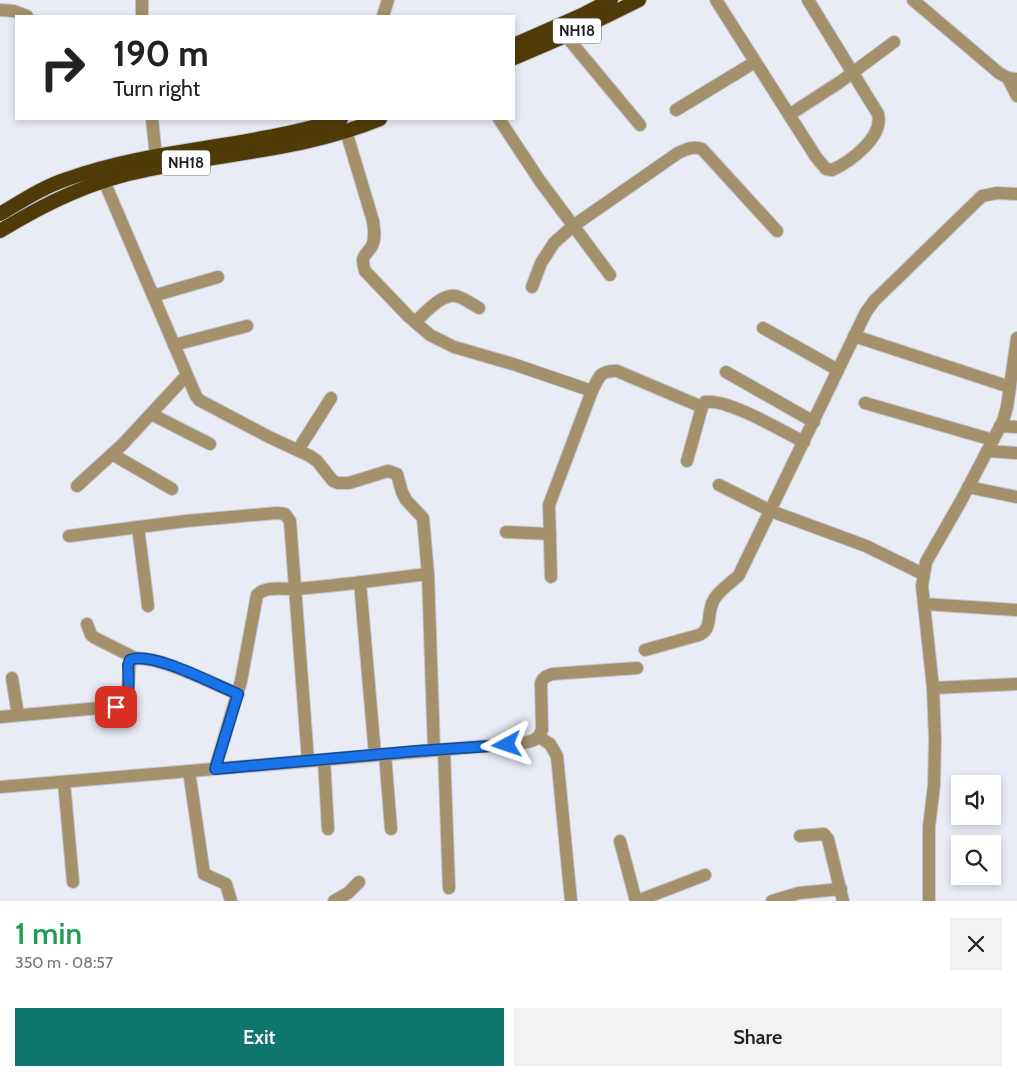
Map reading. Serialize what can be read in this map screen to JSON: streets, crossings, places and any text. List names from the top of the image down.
{
  "streets": {
    "highway": ["NH18"]
  },
  "page": {
    "turn": ["190 m", "Turn right"],
    "heading": ["1 min", "350 m · 08:57"],
    "buttons": ["Exit", "Share"]
  }
}
